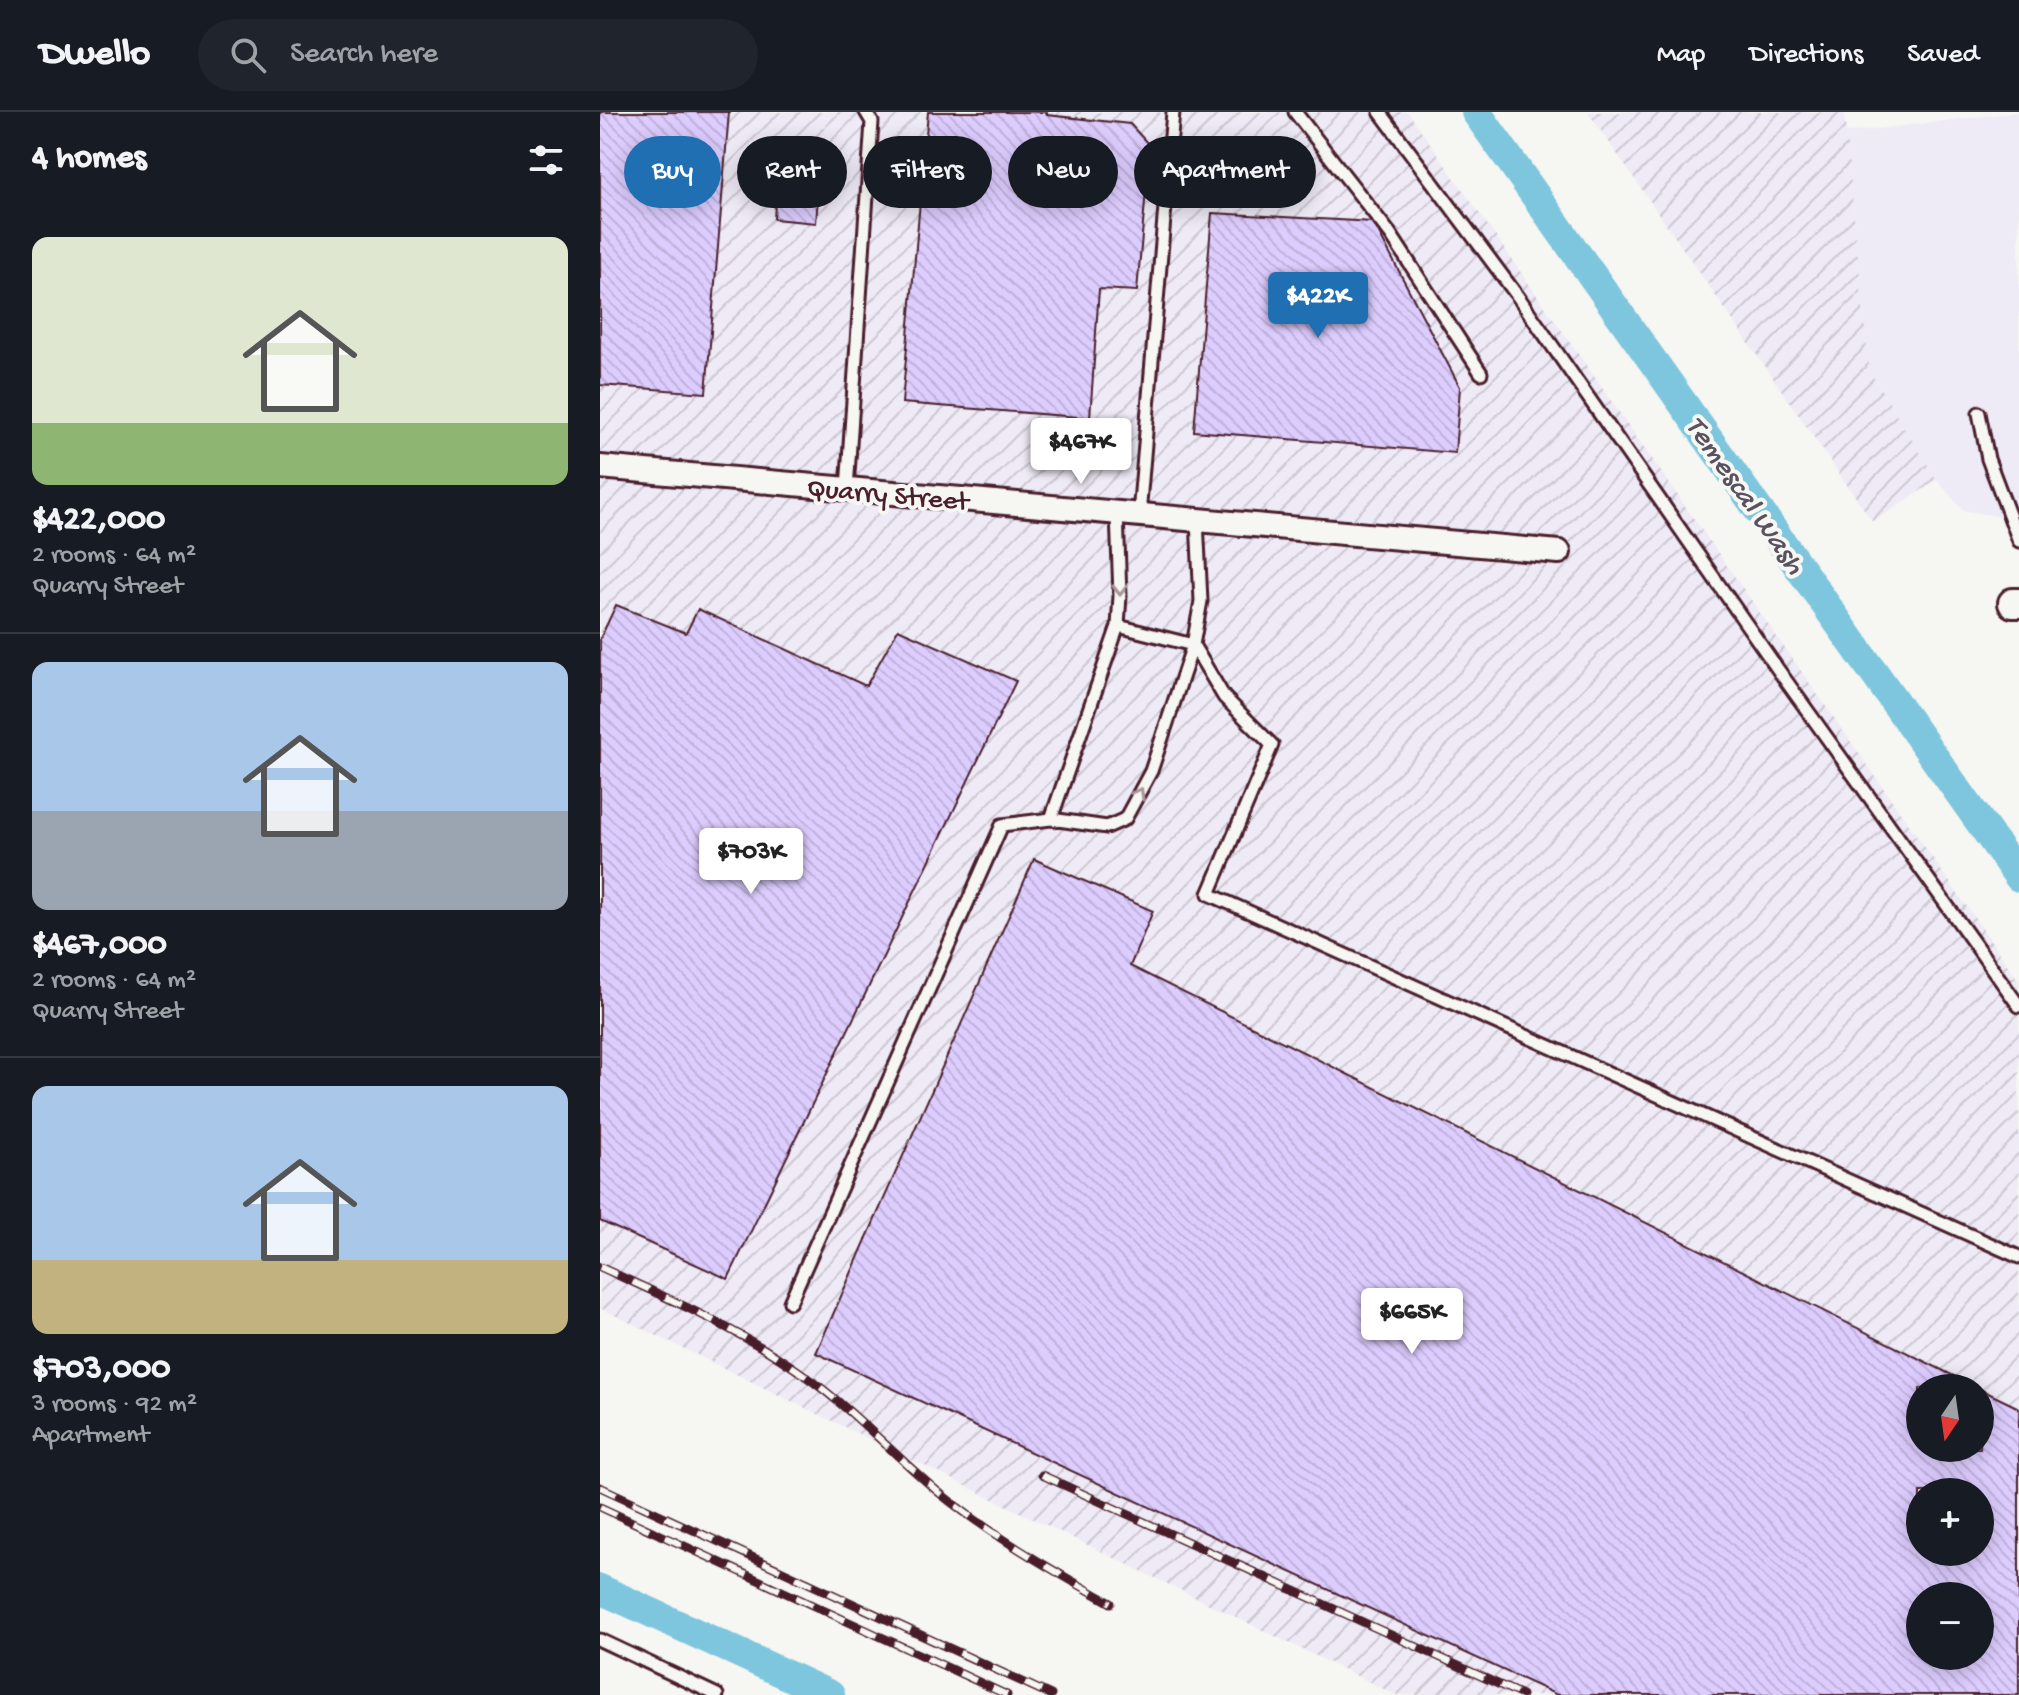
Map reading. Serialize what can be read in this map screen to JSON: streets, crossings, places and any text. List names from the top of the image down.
{
  "streets": {
    "street": ["Quarry Street"]
  },
  "water": ["Temescal Wash"],
  "north": "bottom",
  "page": {
    "header": "Dwello",
    "search": "Search here",
    "nav": ["Map", "Directions", "Saved"],
    "heading": "4 homes",
    "chip": [
      "Buy",
      "Rent",
      "Filters",
      "New",
      "Apartment"
    ],
    "list": [
      {
        "name": "$422,000",
        "note": "2 rooms · 64 m² · Quarry Street"
      },
      {
        "name": "$467,000",
        "note": "2 rooms · 64 m² · Quarry Street"
      },
      {
        "name": "$703,000",
        "note": "3 rooms · 92 m² · Apartment"
      }
    ],
    "price": [
      "$422K",
      "$467K",
      "$703K",
      "$665K"
    ],
    "map_buttons": ["+", "−"]
  }
}
